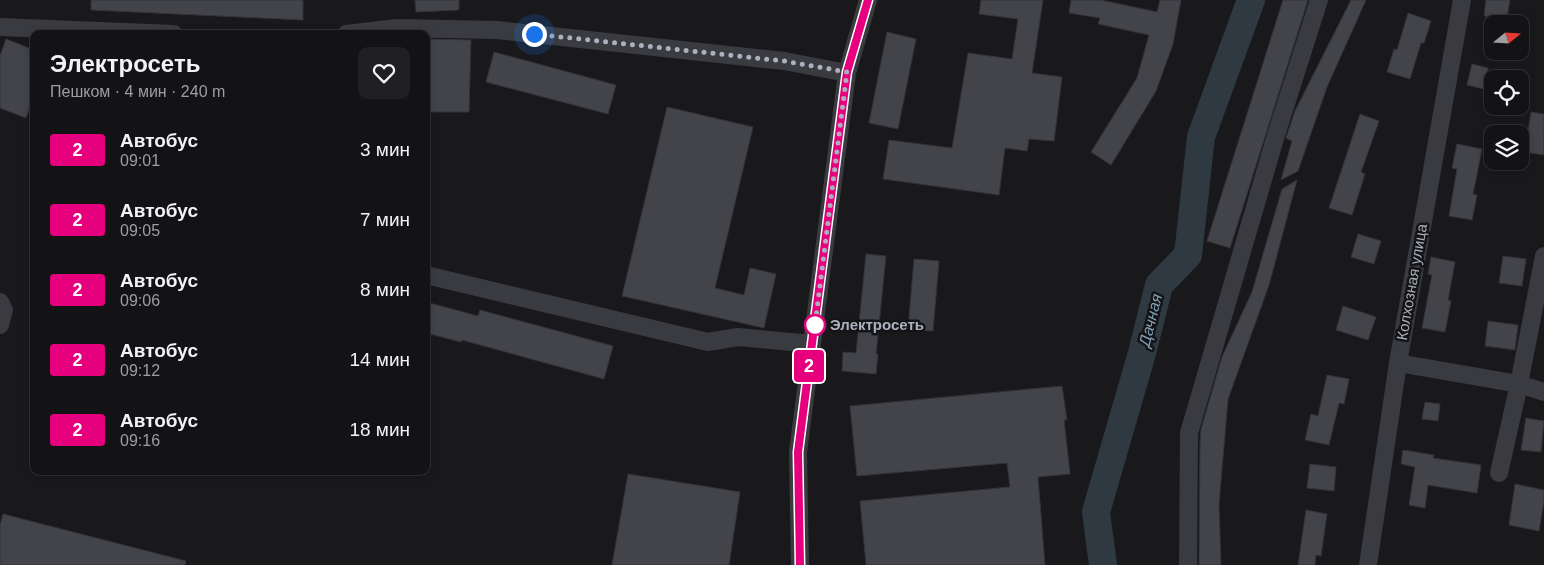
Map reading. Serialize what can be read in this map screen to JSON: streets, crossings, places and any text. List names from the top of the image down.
{
  "streets": {
    "street": ["Колхозная улица"]
  },
  "water": ["Дачная"],
  "places": ["Электросеть"],
  "lines": ["bus line 2"],
  "north": "right",
  "page": {
    "on_map": "2",
    "heading": ["Электросеть", "Пешком · 4 мин · 240 m"],
    "list": [
      {
        "mark": "2",
        "name": "Автобус",
        "note": "09:01",
        "value": "3 мин"
      },
      {
        "mark": "2",
        "name": "Автобус",
        "note": "09:05",
        "value": "7 мин"
      },
      {
        "mark": "2",
        "name": "Автобус",
        "note": "09:06",
        "value": "8 мин"
      },
      {
        "mark": "2",
        "name": "Автобус",
        "note": "09:12",
        "value": "14 мин"
      },
      {
        "mark": "2",
        "name": "Автобус",
        "note": "09:16",
        "value": "18 мин"
      }
    ]
  }
}
